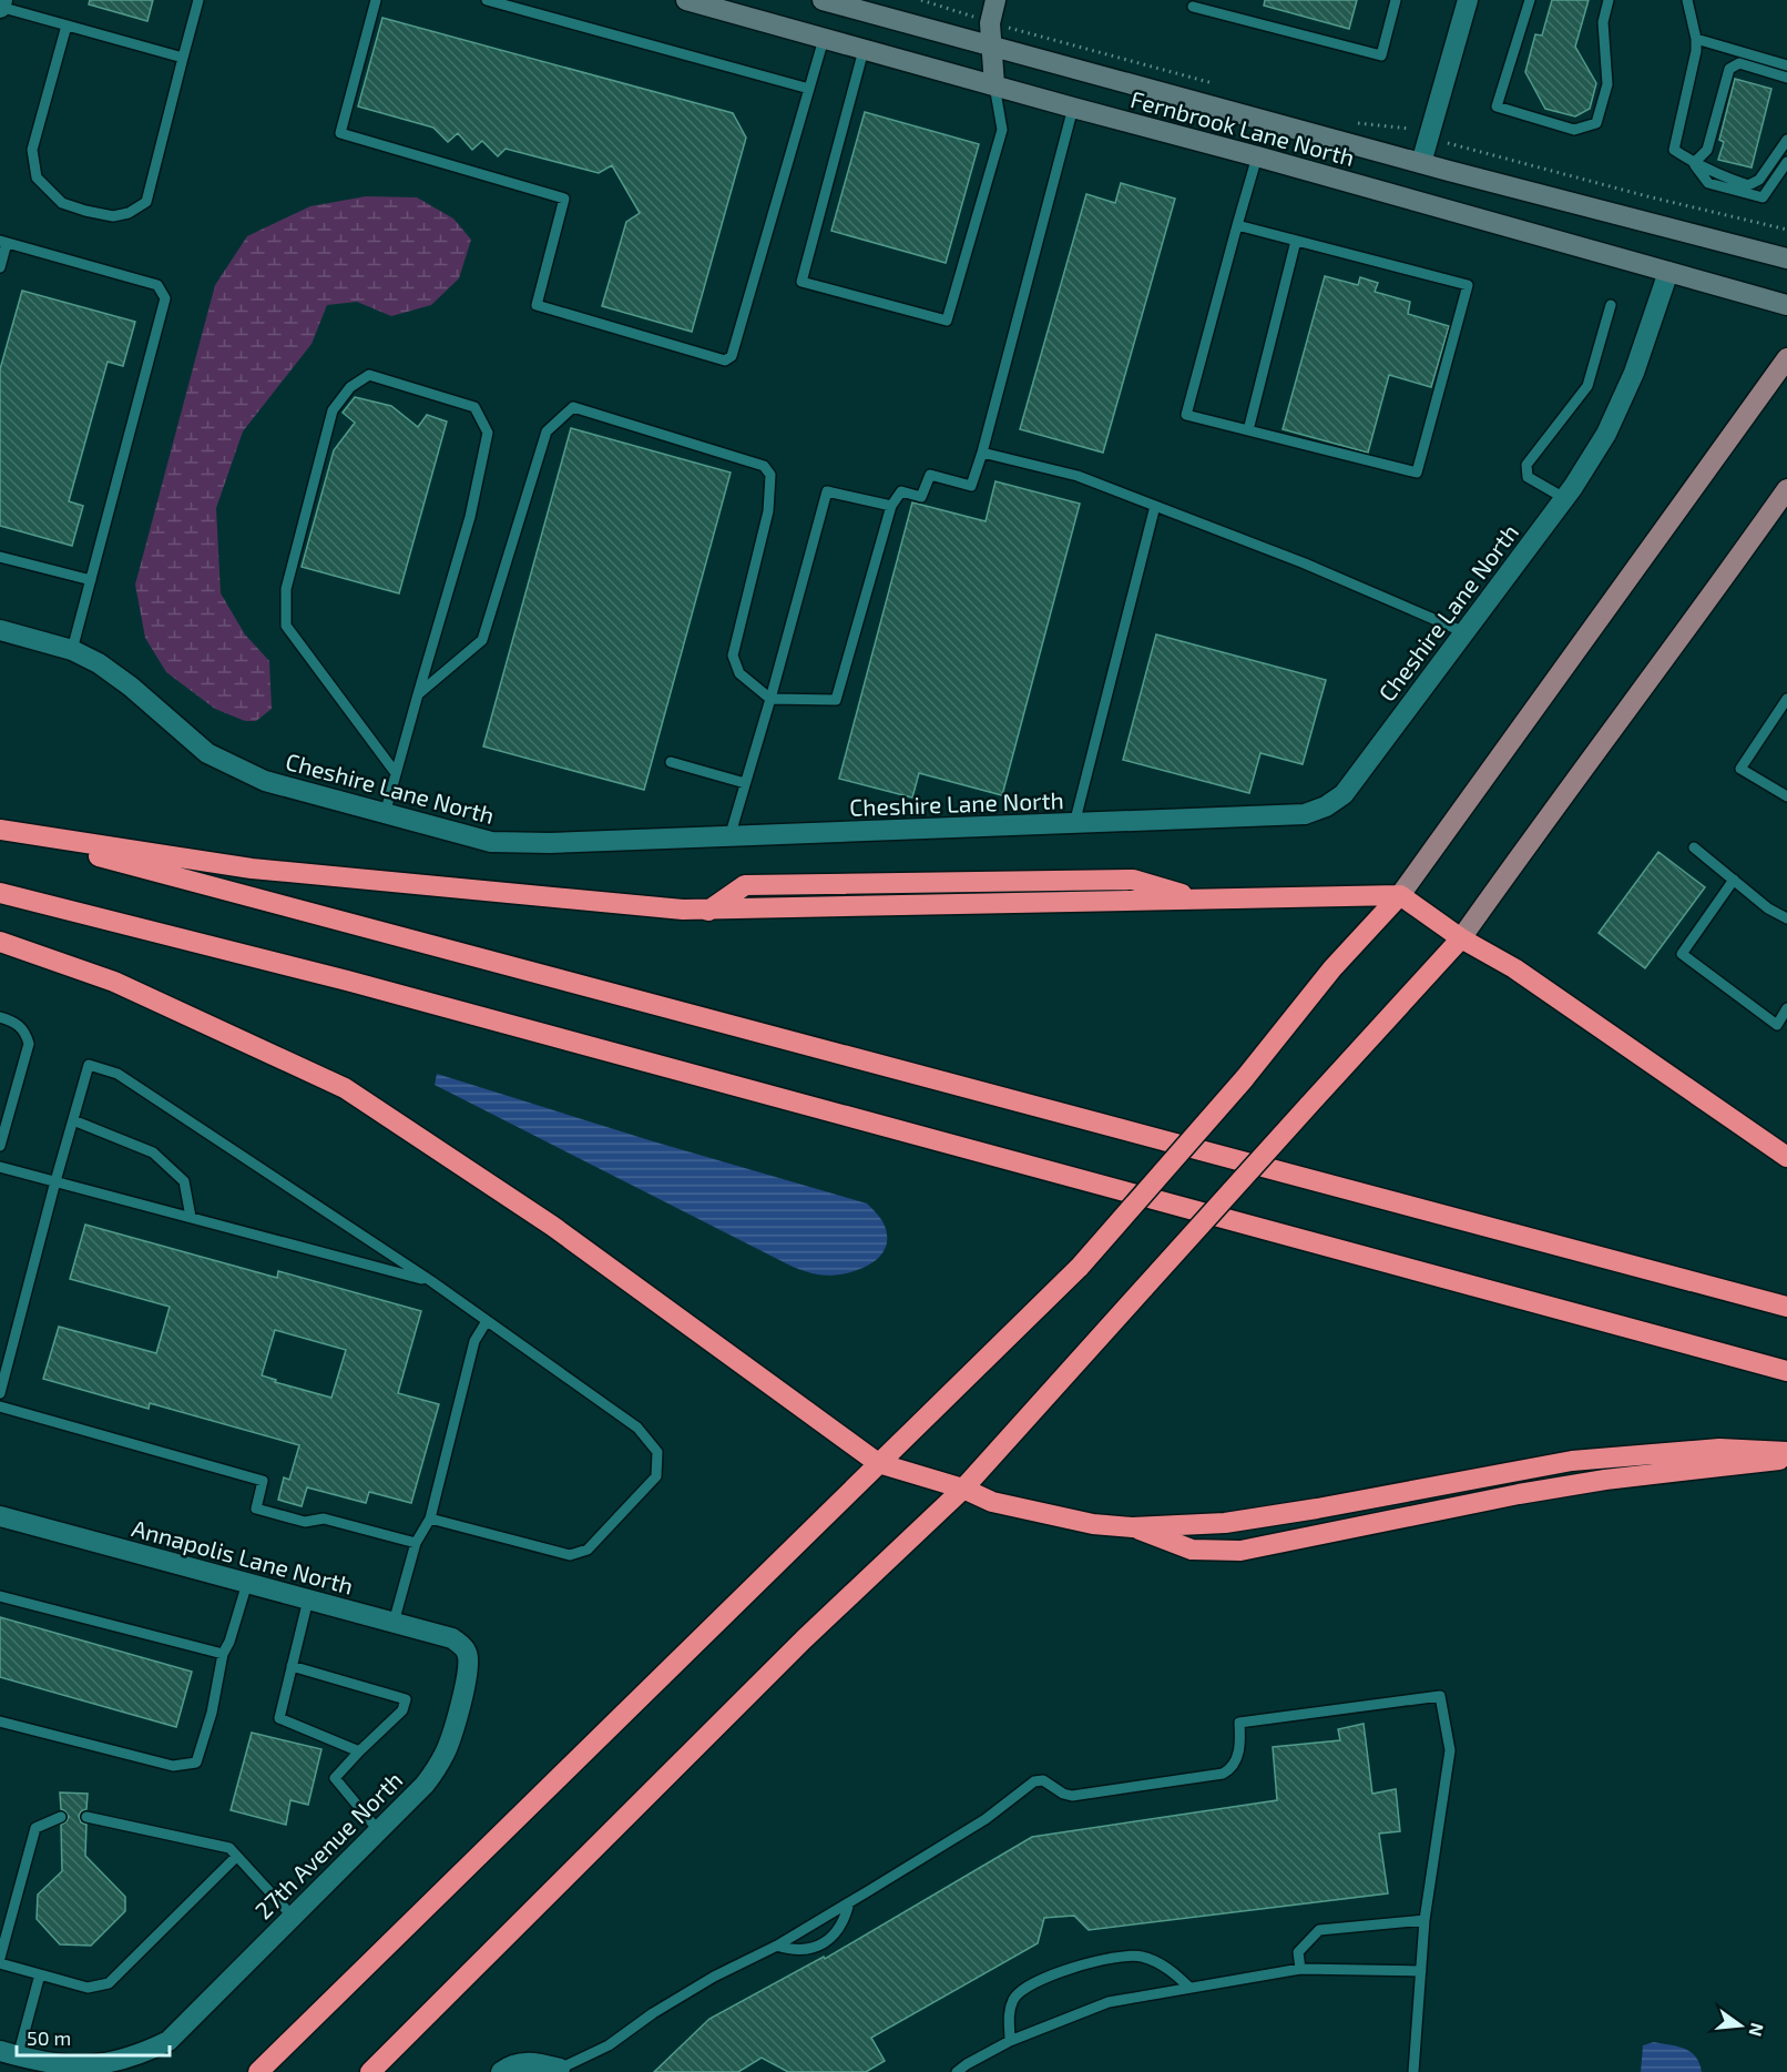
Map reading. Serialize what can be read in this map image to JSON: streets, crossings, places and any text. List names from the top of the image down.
{
  "streets": {
    "street": [
      "Fernbrook Lane North",
      "Cheshire Lane North",
      "Annapolis Lane North",
      "27th Avenue North"
    ]
  },
  "crossings": [
    ["Fernbrook Lane North", "Cheshire Lane North"],
    ["Annapolis Lane North", "27th Avenue North"]
  ],
  "scale_bar": "50 m",
  "north": "right"
}
